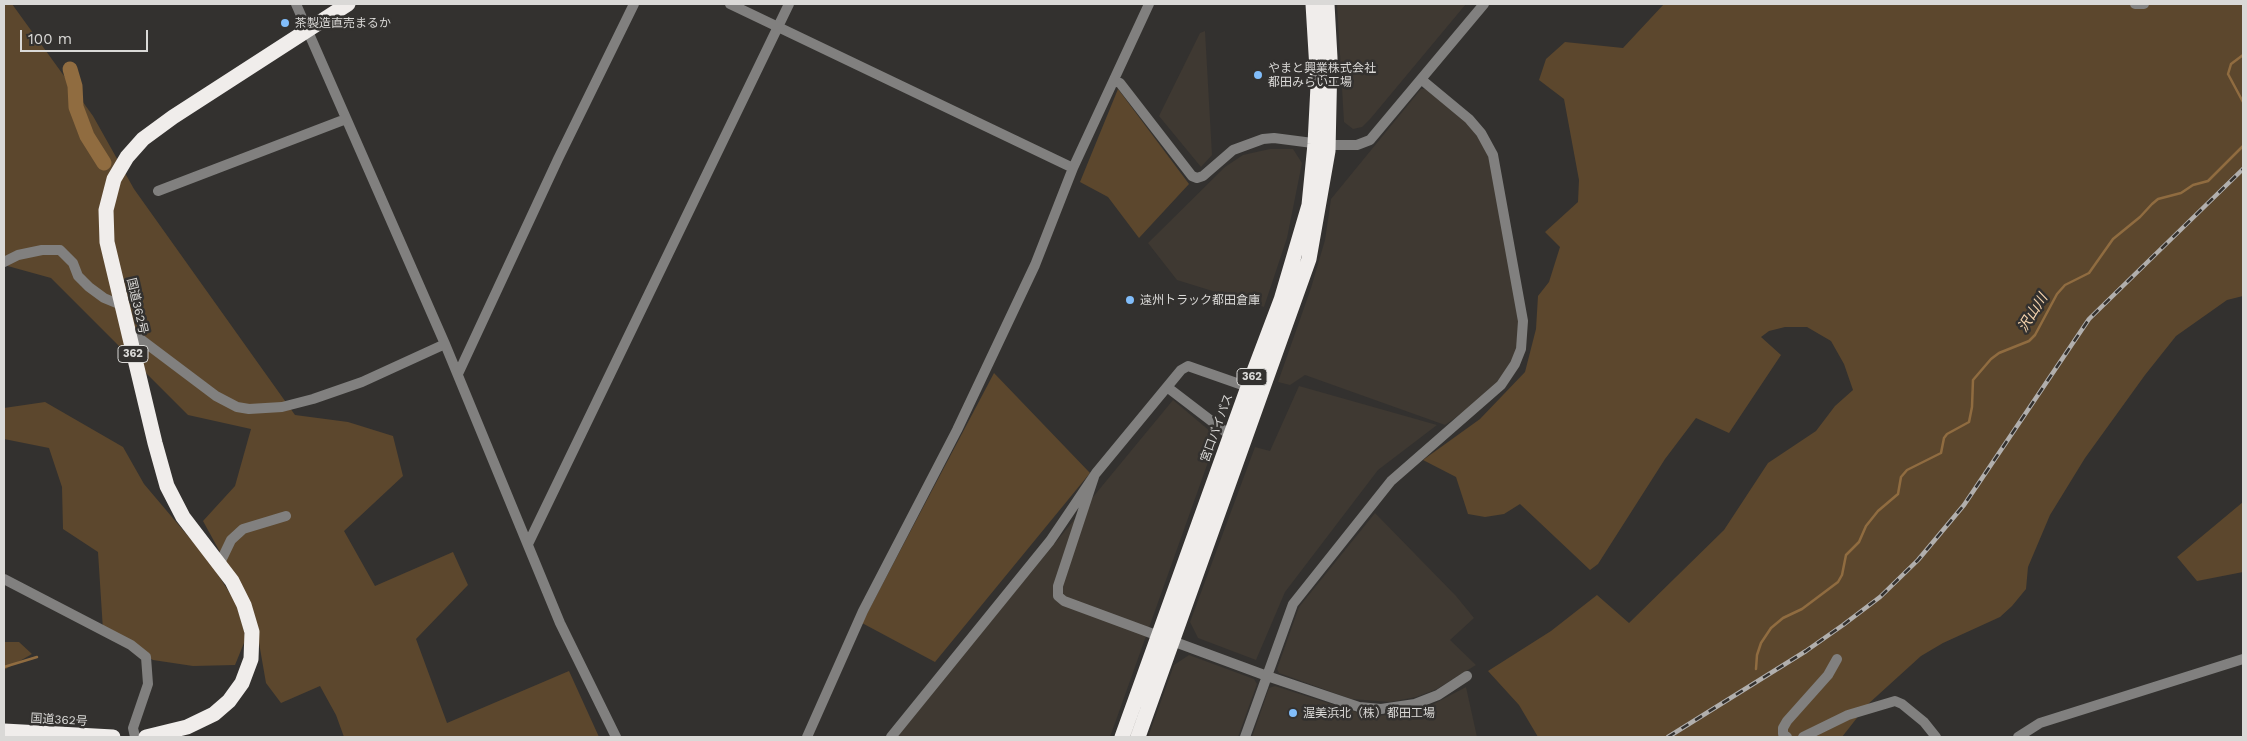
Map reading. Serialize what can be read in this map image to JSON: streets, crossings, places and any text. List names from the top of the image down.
{
  "streets": {
    "highway": ["国道362号", "362", "宮口バイパス"]
  },
  "water": ["沢山川"],
  "places": [
    "茶製造直売まるか",
    "やまと興業株式会社 都田みらい工場",
    "遠州トラック都田倉庫",
    "渥美浜北（株）都田工場"
  ],
  "scale_bar": "100 m"
}
